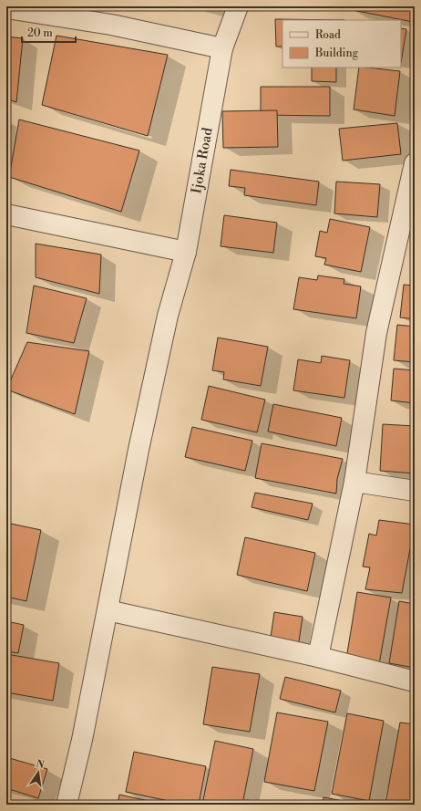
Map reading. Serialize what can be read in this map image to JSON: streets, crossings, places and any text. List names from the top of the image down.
{
  "streets": {
    "street": ["Ijoka Road"]
  },
  "legend": ["Road", "Building"],
  "scale_bar": "20 m",
  "north": "top"
}
